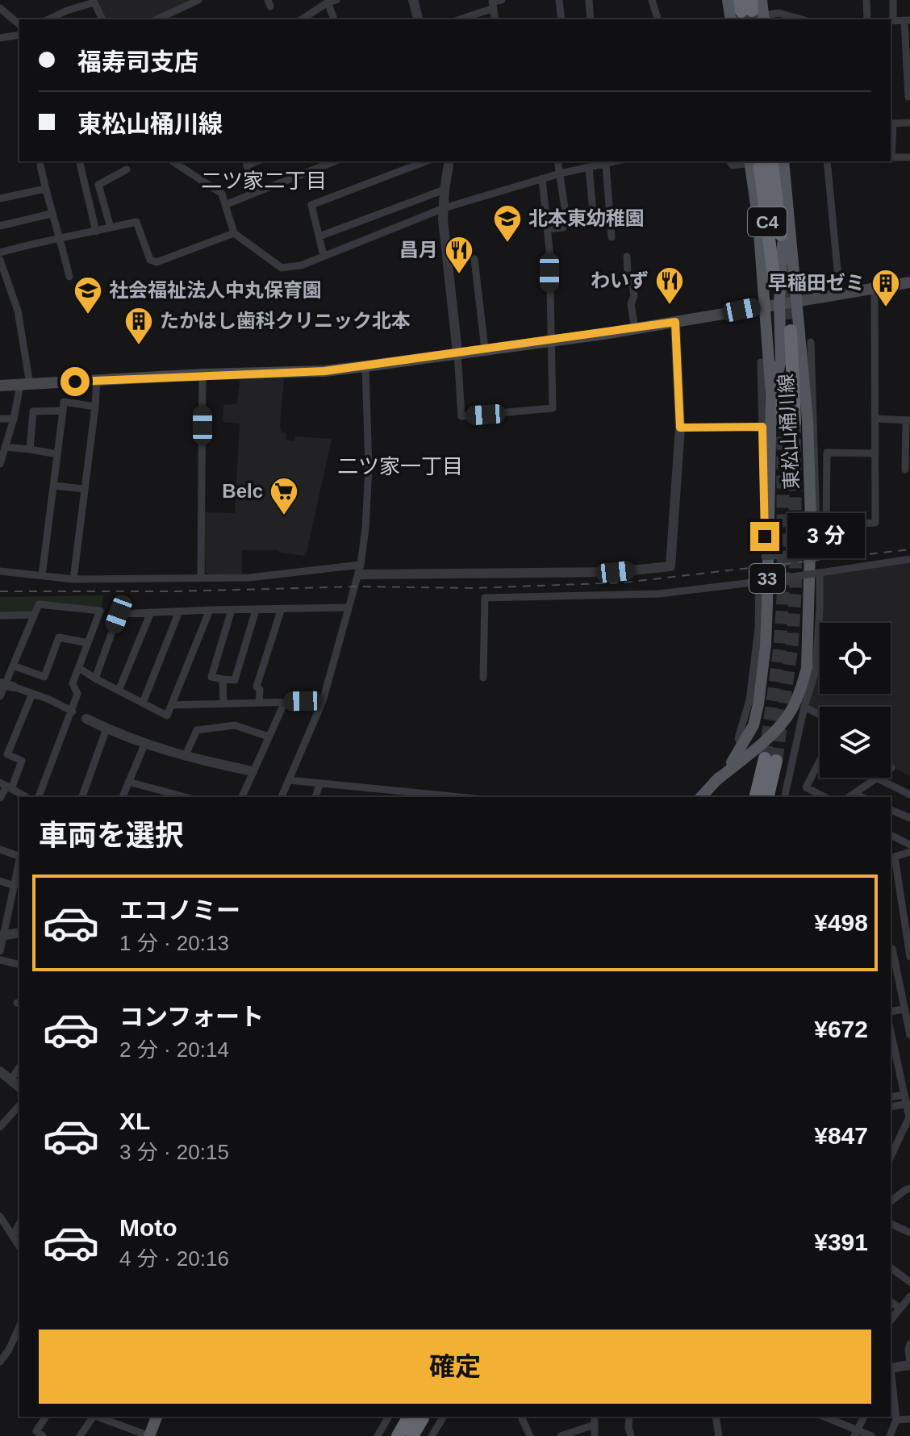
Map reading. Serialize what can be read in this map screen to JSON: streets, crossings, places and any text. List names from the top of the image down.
{
  "streets": {
    "highway": ["C4"],
    "main road": ["東松山桶川線", "33"]
  },
  "crossings": [
    ["C4", "東松山桶川線"],
    ["東松山桶川線", "33"]
  ],
  "districts": ["二ツ家二丁目", "二ツ家一丁目"],
  "places": {
    "school or university": ["北本東幼稚園", "社会福祉法人中丸保育園"],
    "restaurant": ["昌月", "わいず"],
    "building": ["早稲田ゼミ", "たかはし歯科クリニック北本"],
    "supermarket": ["Belc"]
  },
  "page": {
    "banner": ["福寿司支店", "東松山桶川線"],
    "bubble": "3 分",
    "heading": "車両を選択",
    "list": [
      {
        "name": "エコノミー",
        "note": "1 分 · 20:13",
        "value": "¥498"
      },
      {
        "name": "コンフォート",
        "note": "2 分 · 20:14",
        "value": "¥672"
      },
      {
        "name": "XL",
        "note": "3 分 · 20:15",
        "value": "¥847"
      },
      {
        "name": "Moto",
        "note": "4 分 · 20:16",
        "value": "¥391"
      }
    ],
    "buttons": "確定"
  }
}
